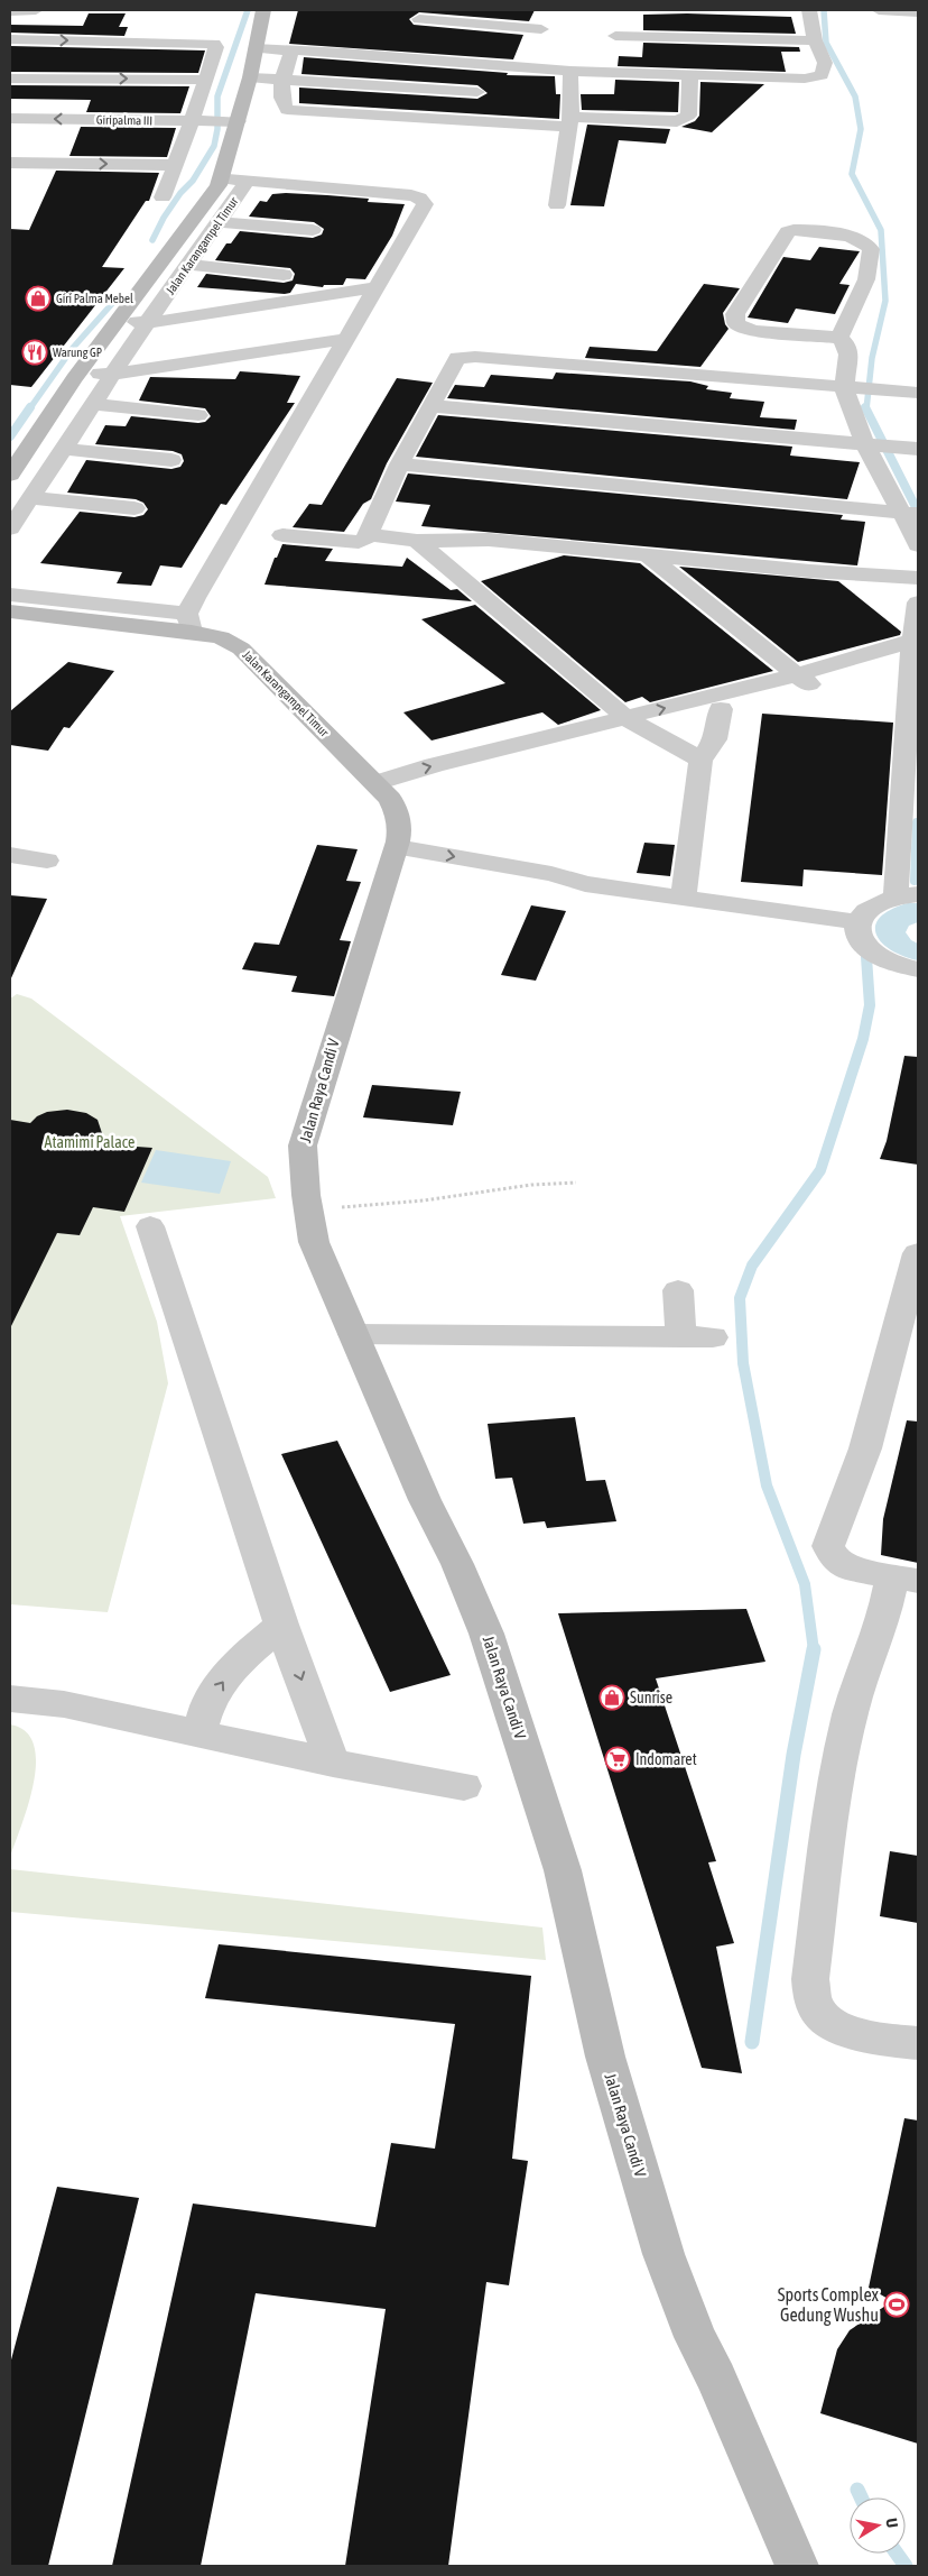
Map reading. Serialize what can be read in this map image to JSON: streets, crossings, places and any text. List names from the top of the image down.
{
  "streets": {
    "street": ["Giripalma III", "Jalan Karangampel Timur", "Jalan Raya Candi V"]
  },
  "crossings": [
    ["Giripalma III", "Jalan Karangampel Timur"],
    ["Jalan Karangampel Timur", "Jalan Raya Candi V"]
  ],
  "parks": ["Atamimi Palace"],
  "places": {
    "shop": ["Giri Palma Mebel", "Sunrise"],
    "restaurant": ["Warung GP"],
    "supermarket": ["Indomaret"],
    "sports": ["Sports Complex Gedung Wushu"]
  },
  "north": "right"
}
